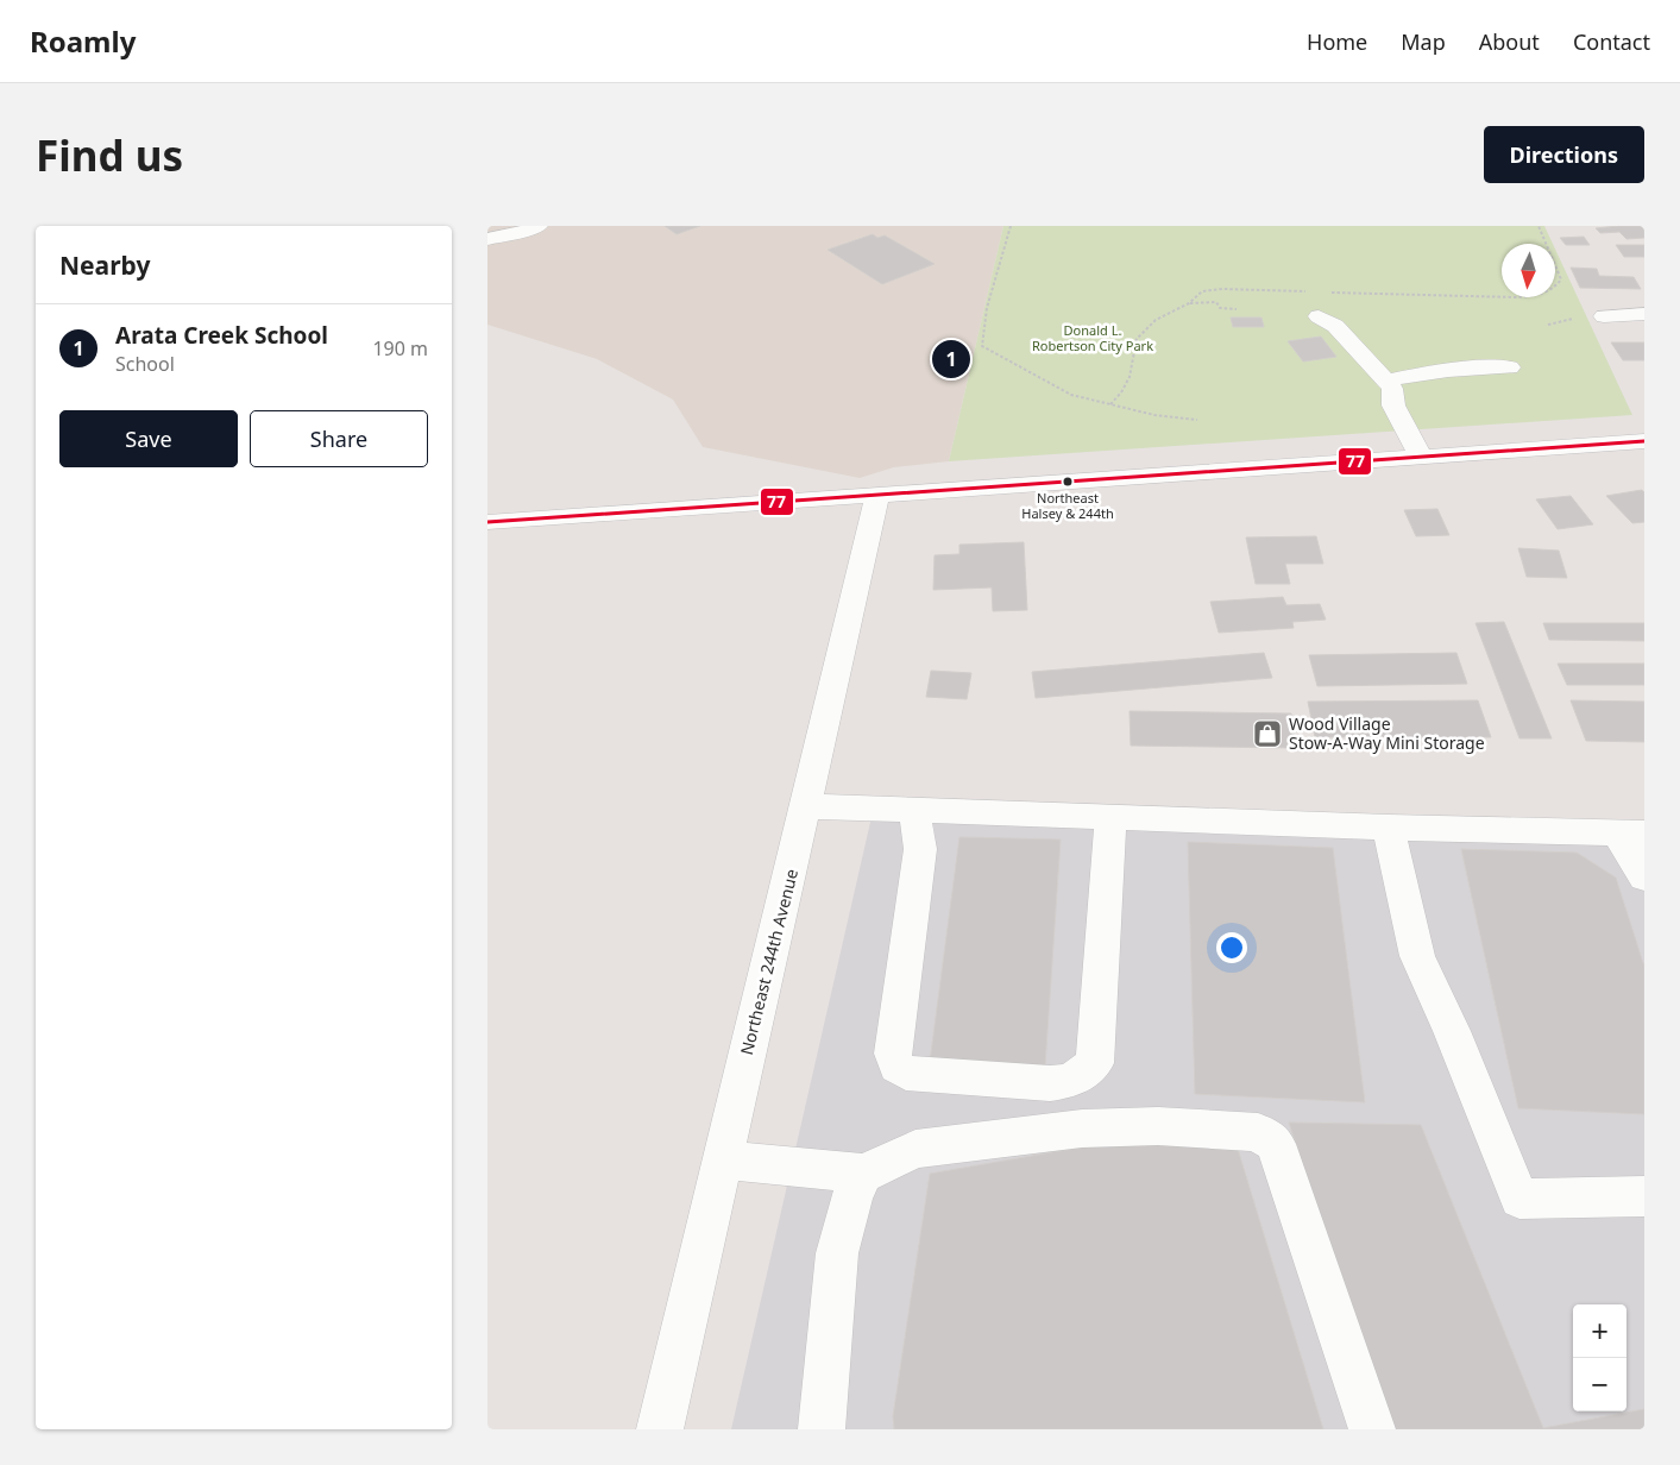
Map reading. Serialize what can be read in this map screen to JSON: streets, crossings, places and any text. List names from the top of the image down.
{
  "streets": {
    "street": ["Northeast 244th Avenue"]
  },
  "parks": ["Donald L. Robertson City Park"],
  "places": {
    "other": ["Northeast Halsey & 244th"],
    "shop": ["Wood Village Stow-A-Way Mini Storage"]
  },
  "lines": ["transit line 77"],
  "north": "bottom",
  "page": {
    "header": "Roamly",
    "nav": [
      "Home",
      "Map",
      "About",
      "Contact"
    ],
    "buttons": [
      "Directions",
      ["Save", "Share"]
    ],
    "title": "Find us",
    "heading": "Nearby",
    "list": [
      {
        "mark": "1",
        "name": "Arata Creek School",
        "note": "School",
        "value": "190 m"
      }
    ],
    "pins": "1",
    "map_buttons": ["+", "−"]
  }
}
